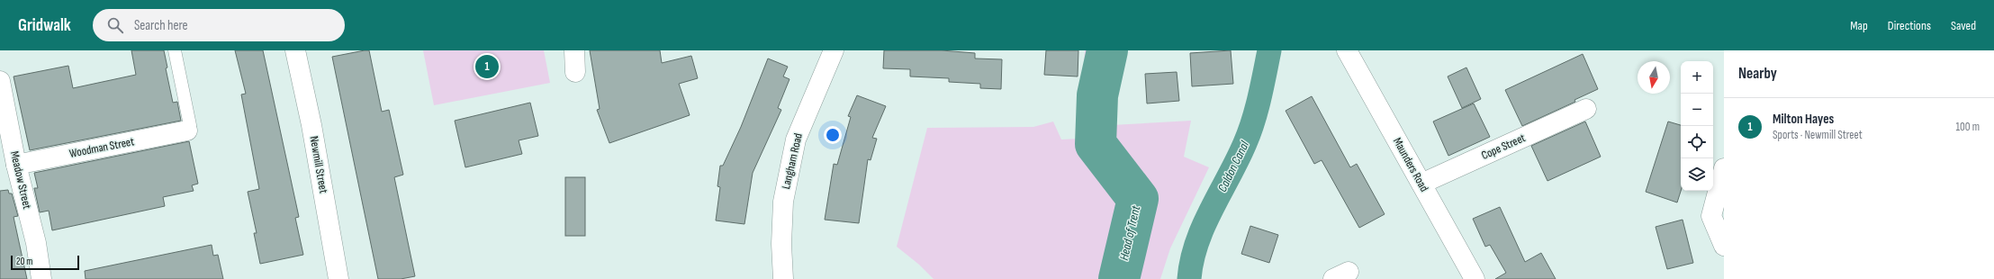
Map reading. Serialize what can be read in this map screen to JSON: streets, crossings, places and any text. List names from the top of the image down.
{
  "streets": {
    "street": [
      "Cope Street",
      "Woodman Street",
      "Langham Road",
      "Newmill Street",
      "Maunders Road",
      "Meadow Street"
    ]
  },
  "crossings": [
    ["Cope Street", "Maunders Road"],
    ["Woodman Street", "Meadow Street"]
  ],
  "water": ["Caldon Canal", "Head of Trent"],
  "scale_bar": "20 m",
  "north": "bottom",
  "page": {
    "header": "Gridwalk",
    "search": "Search here",
    "nav": ["Map", "Directions", "Saved"],
    "heading": "Nearby",
    "pins": "1",
    "map_buttons": ["+", "−"],
    "list": [
      {
        "mark": "1",
        "name": "Milton Hayes",
        "note": "Sports · Newmill Street",
        "value": "100 m"
      }
    ],
    "scale": "20 m"
  }
}
